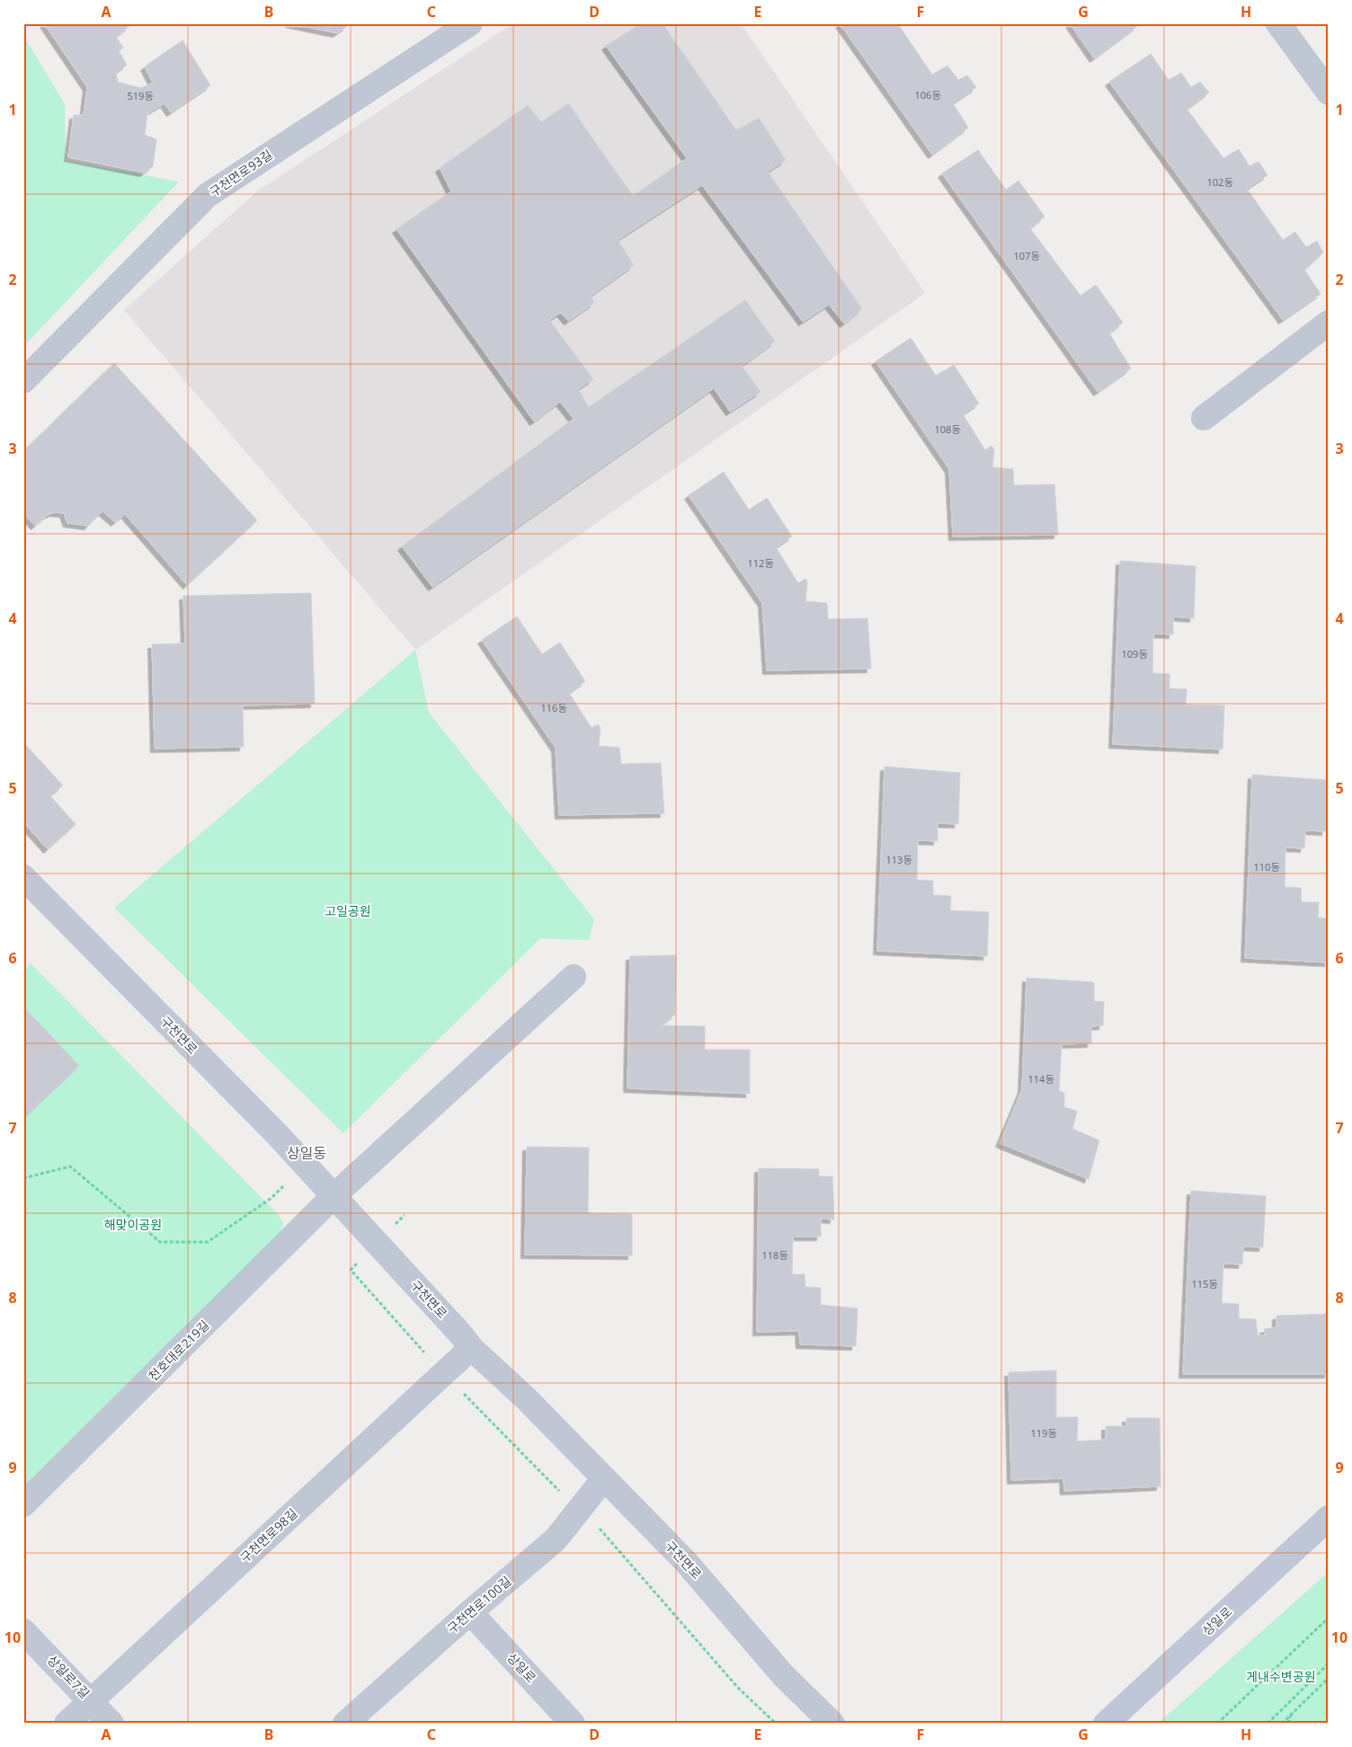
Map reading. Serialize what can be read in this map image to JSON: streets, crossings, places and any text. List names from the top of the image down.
{
  "streets": {
    "main road": ["상일로"],
    "street": [
      "구천면로93길",
      "구천면로",
      "천호대로219길",
      "구천면로98길",
      "구천면로100길",
      "상일로7길"
    ]
  },
  "crossings": [
    ["구천면로", "천호대로219길"],
    ["구천면로", "구천면로98길"],
    ["구천면로", "구천면로100길"],
    ["구천면로98길", "상일로7길"],
    ["구천면로100길", "상일로"]
  ],
  "districts": ["상일동"],
  "parks": ["고일공원", "해맞이공원", "게내수변공원"],
  "house_numbers": [
    "106동",
    "519동",
    "102동",
    "107동",
    "108동",
    "112동",
    "109동",
    "116동",
    "113동",
    "110동",
    "114동",
    "118동",
    "115동",
    "119동"
  ],
  "grid": {
    "columns": [
      "A",
      "B",
      "C",
      "D",
      "E",
      "F",
      "G",
      "H"
    ],
    "rows": [
      "1",
      "2",
      "3",
      "4",
      "5",
      "6",
      "7",
      "8",
      "9",
      "10"
    ]
  }
}
